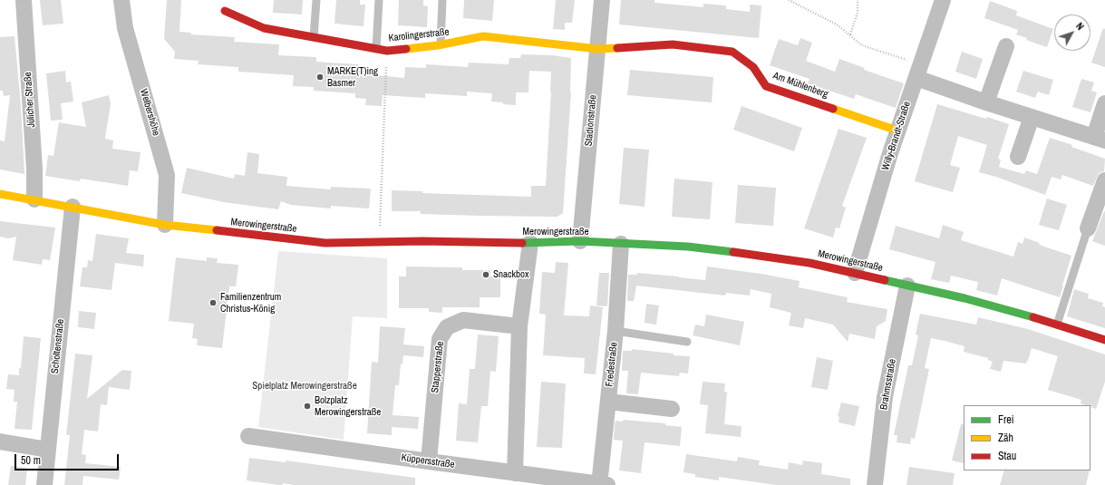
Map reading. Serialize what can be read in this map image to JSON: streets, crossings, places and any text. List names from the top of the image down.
{
  "streets": {
    "street": [
      "Karolingerstraße",
      "Am Mühlenberg",
      "Jülicher Straße",
      "Welbershöhe",
      "Stadionstraße",
      "Willy-Brandt-Straße",
      "Merowingerstraße",
      "Scholtenstraße",
      "Fredestraße",
      "Stapperstraße",
      "Brahmsstraße",
      "Küppersstraße"
    ]
  },
  "crossings": [
    ["Karolingerstraße", "Am Mühlenberg"],
    ["Karolingerstraße", "Stadionstraße"],
    ["Am Mühlenberg", "Stadionstraße"],
    ["Am Mühlenberg", "Willy-Brandt-Straße"],
    ["Jülicher Straße", "Merowingerstraße"],
    ["Welbershöhe", "Merowingerstraße"],
    ["Stadionstraße", "Merowingerstraße"],
    ["Willy-Brandt-Straße", "Merowingerstraße"],
    ["Merowingerstraße", "Scholtenstraße"],
    ["Merowingerstraße", "Fredestraße"],
    ["Merowingerstraße", "Brahmsstraße"],
    ["Fredestraße", "Küppersstraße"],
    ["Stapperstraße", "Küppersstraße"]
  ],
  "parks": ["Spielplatz Merowingerstraße"],
  "places": [
    "MARKE(T)ing Basmer",
    "Snackbox",
    "Familienzentrum Christus-König",
    "Bolzplatz Merowingerstraße"
  ],
  "legend": ["Frei", "Zäh", "Stau"],
  "scale_bar": "50 m",
  "north": "top right"
}
